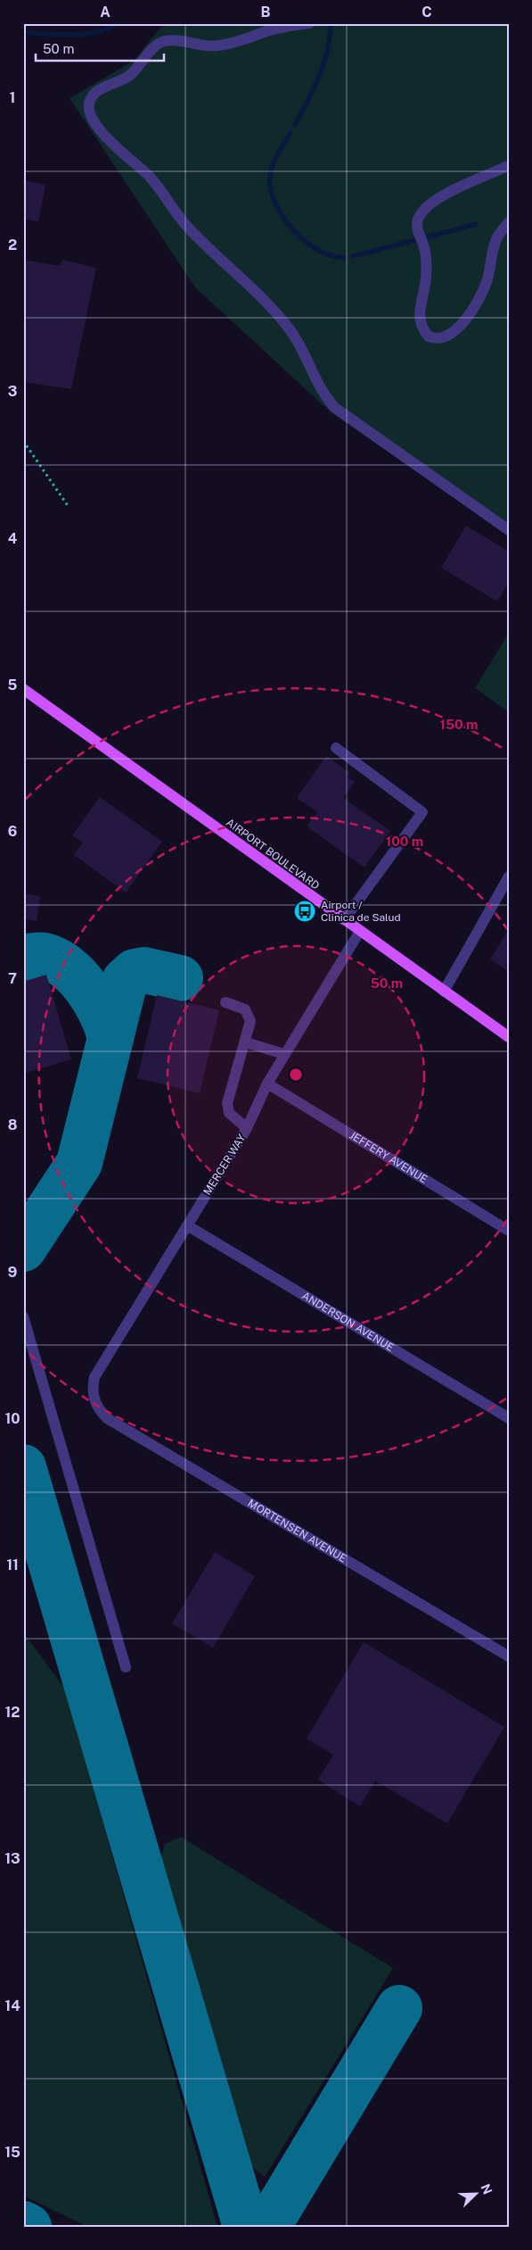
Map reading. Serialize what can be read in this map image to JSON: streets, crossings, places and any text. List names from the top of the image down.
{
  "streets": {
    "main road": ["AIRPORT BOULEVARD"],
    "street": [
      "JEFFERY AVENUE",
      "MERCER WAY",
      "ANDERSON AVENUE",
      "MORTENSEN AVENUE"
    ]
  },
  "crossings": [
    ["AIRPORT BOULEVARD", "MERCER WAY"],
    ["JEFFERY AVENUE", "MERCER WAY"],
    ["MERCER WAY", "ANDERSON AVENUE"],
    ["MERCER WAY", "MORTENSEN AVENUE"]
  ],
  "places": {
    "bus stop": ["Airport / Clinica de Salud"]
  },
  "scale_bar": "50 m",
  "north": "top right",
  "grid": {
    "columns": ["A", "B", "C"],
    "rows": [
      "1",
      "2",
      "3",
      "4",
      "5",
      "6",
      "7",
      "8",
      "9",
      "10",
      "11",
      "12",
      "13",
      "14",
      "15"
    ]
  },
  "rings": ["150 m", "100 m", "50 m"]
}
